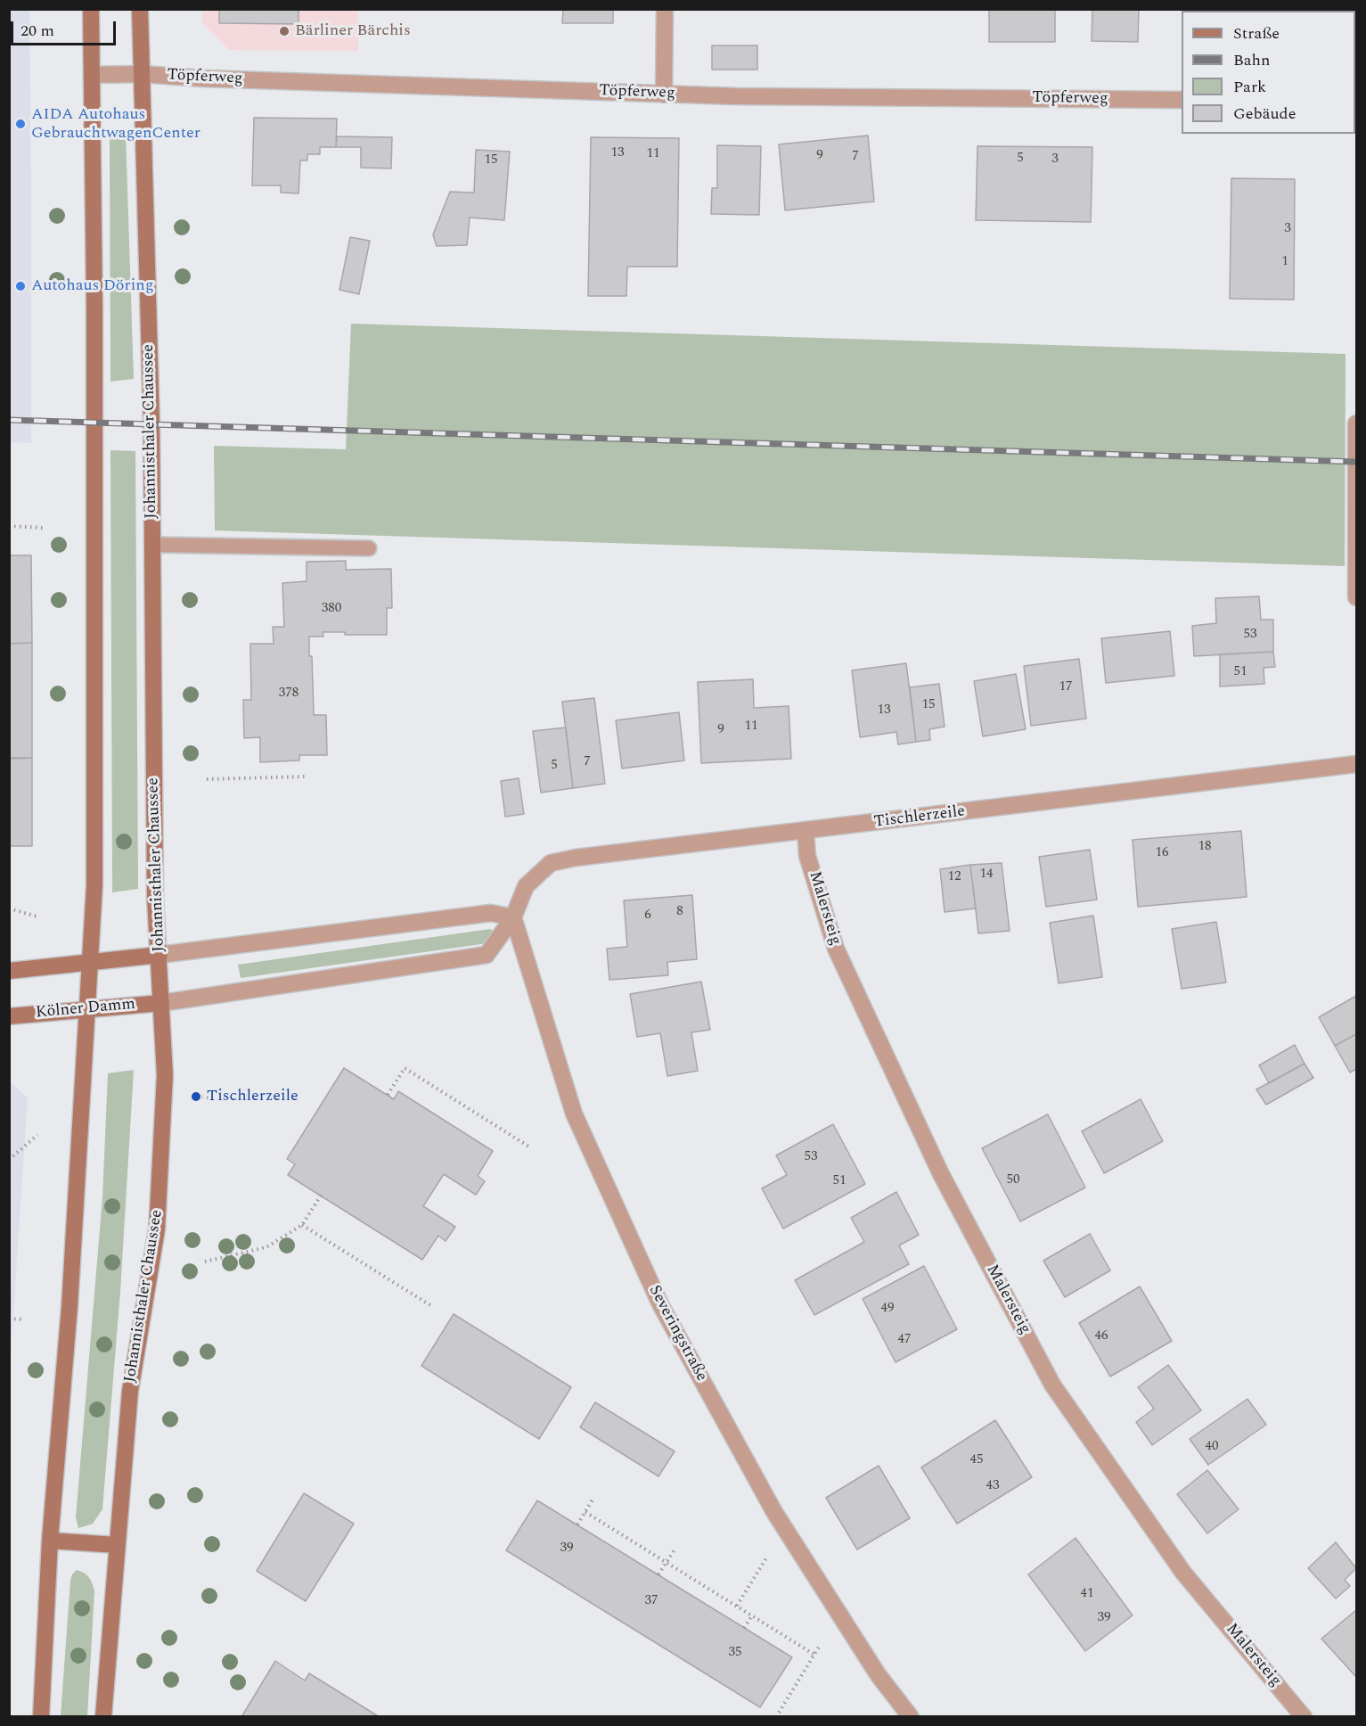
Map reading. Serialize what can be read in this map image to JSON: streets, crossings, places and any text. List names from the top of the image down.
{
  "streets": {
    "main road": ["Johannisthaler Chaussee", "Kölner Damm"],
    "street": [
      "Töpferweg",
      "Tischlerzeile",
      "Malersteig",
      "Severingstraße"
    ]
  },
  "crossings": [
    ["Töpferweg", "Johannisthaler Chaussee"],
    ["Johannisthaler Chaussee", "Tischlerzeile"],
    ["Johannisthaler Chaussee", "Kölner Damm"],
    ["Tischlerzeile", "Malersteig"],
    ["Tischlerzeile", "Kölner Damm"],
    ["Tischlerzeile", "Severingstraße"]
  ],
  "places": [
    "Bärliner Bärchis",
    "AIDA Autohaus GebrauchtwagenCenter",
    "Autohaus Döring",
    "Tischlerzeile"
  ],
  "house_numbers": [
    "13",
    "11",
    "9",
    "7",
    "5",
    "3",
    "15",
    "3",
    "1",
    "380",
    "53",
    "51",
    "17",
    "378",
    "15",
    "13",
    "11",
    "9",
    "7",
    "5",
    "18",
    "16",
    "14",
    "12",
    "8",
    "6",
    "53",
    "50",
    "51",
    "49",
    "46",
    "47",
    "40",
    "45",
    "43",
    "39",
    "41",
    "37",
    "39",
    "35"
  ],
  "legend": [
    "Straße",
    "Bahn",
    "Park",
    "Gebäude"
  ],
  "scale_bar": "20 m"
}
